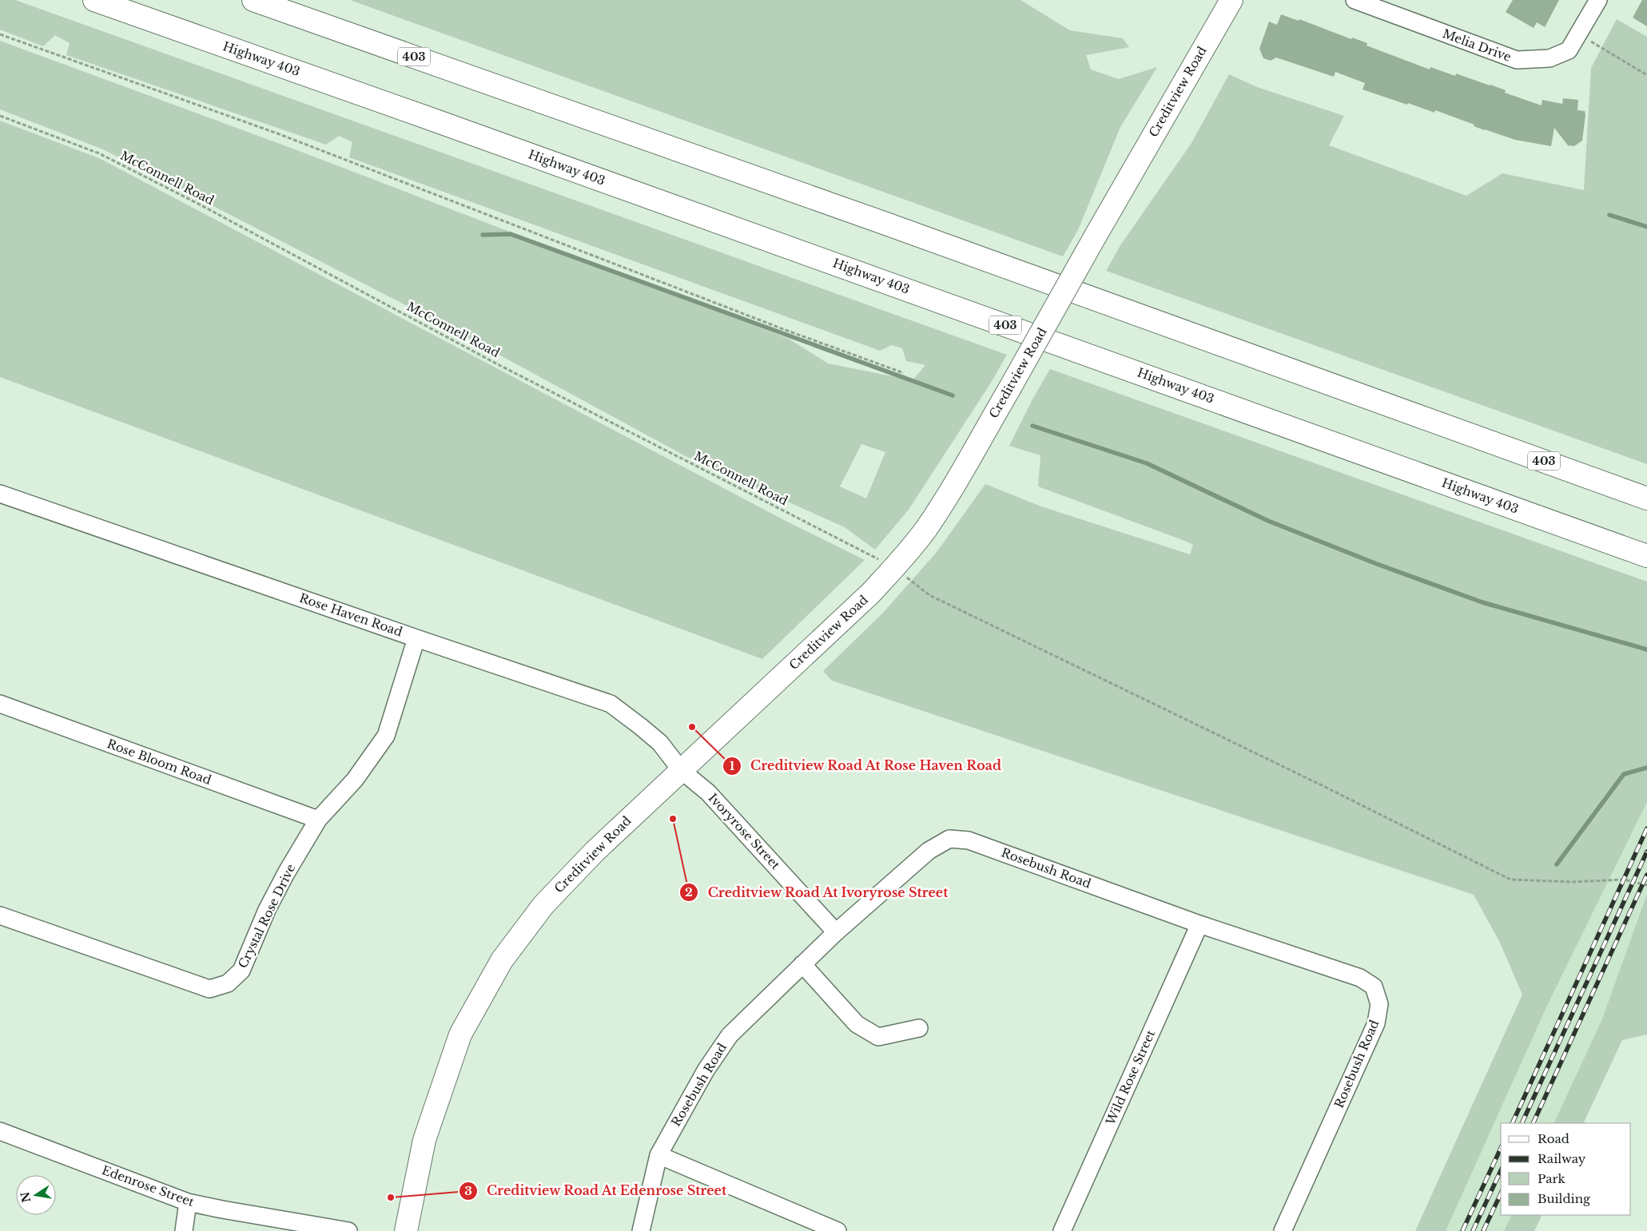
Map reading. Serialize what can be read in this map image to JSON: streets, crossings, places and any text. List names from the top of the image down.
{
  "streets": {
    "main road": ["403", "Highway 403", "Creditview Road"],
    "street": [
      "Melia Drive",
      "Rose Haven Road",
      "Rose Bloom Road",
      "Ivoryrose Street",
      "Rosebush Road",
      "Crystal Rose Drive",
      "Wild Rose Street",
      "Edenrose Street"
    ],
    "path": ["McConnell Road"]
  },
  "crossings": [
    ["Creditview Road", "McConnell Road"],
    ["Creditview Road", "Rose Haven Road"],
    ["Creditview Road", "Ivoryrose Street"],
    ["Rose Haven Road", "Ivoryrose Street"],
    ["Rose Haven Road", "Crystal Rose Drive"],
    ["Rose Bloom Road", "Crystal Rose Drive"],
    ["Ivoryrose Street", "Rosebush Road"],
    ["Rosebush Road", "Wild Rose Street"]
  ],
  "places": ["Creditview Road At Rose Haven Road", "Creditview Road At Ivoryrose Street", "Creditview Road At Edenrose Street"],
  "legend": [
    "Road",
    "Railway",
    "Park",
    "Building"
  ],
  "north": "left"
}
